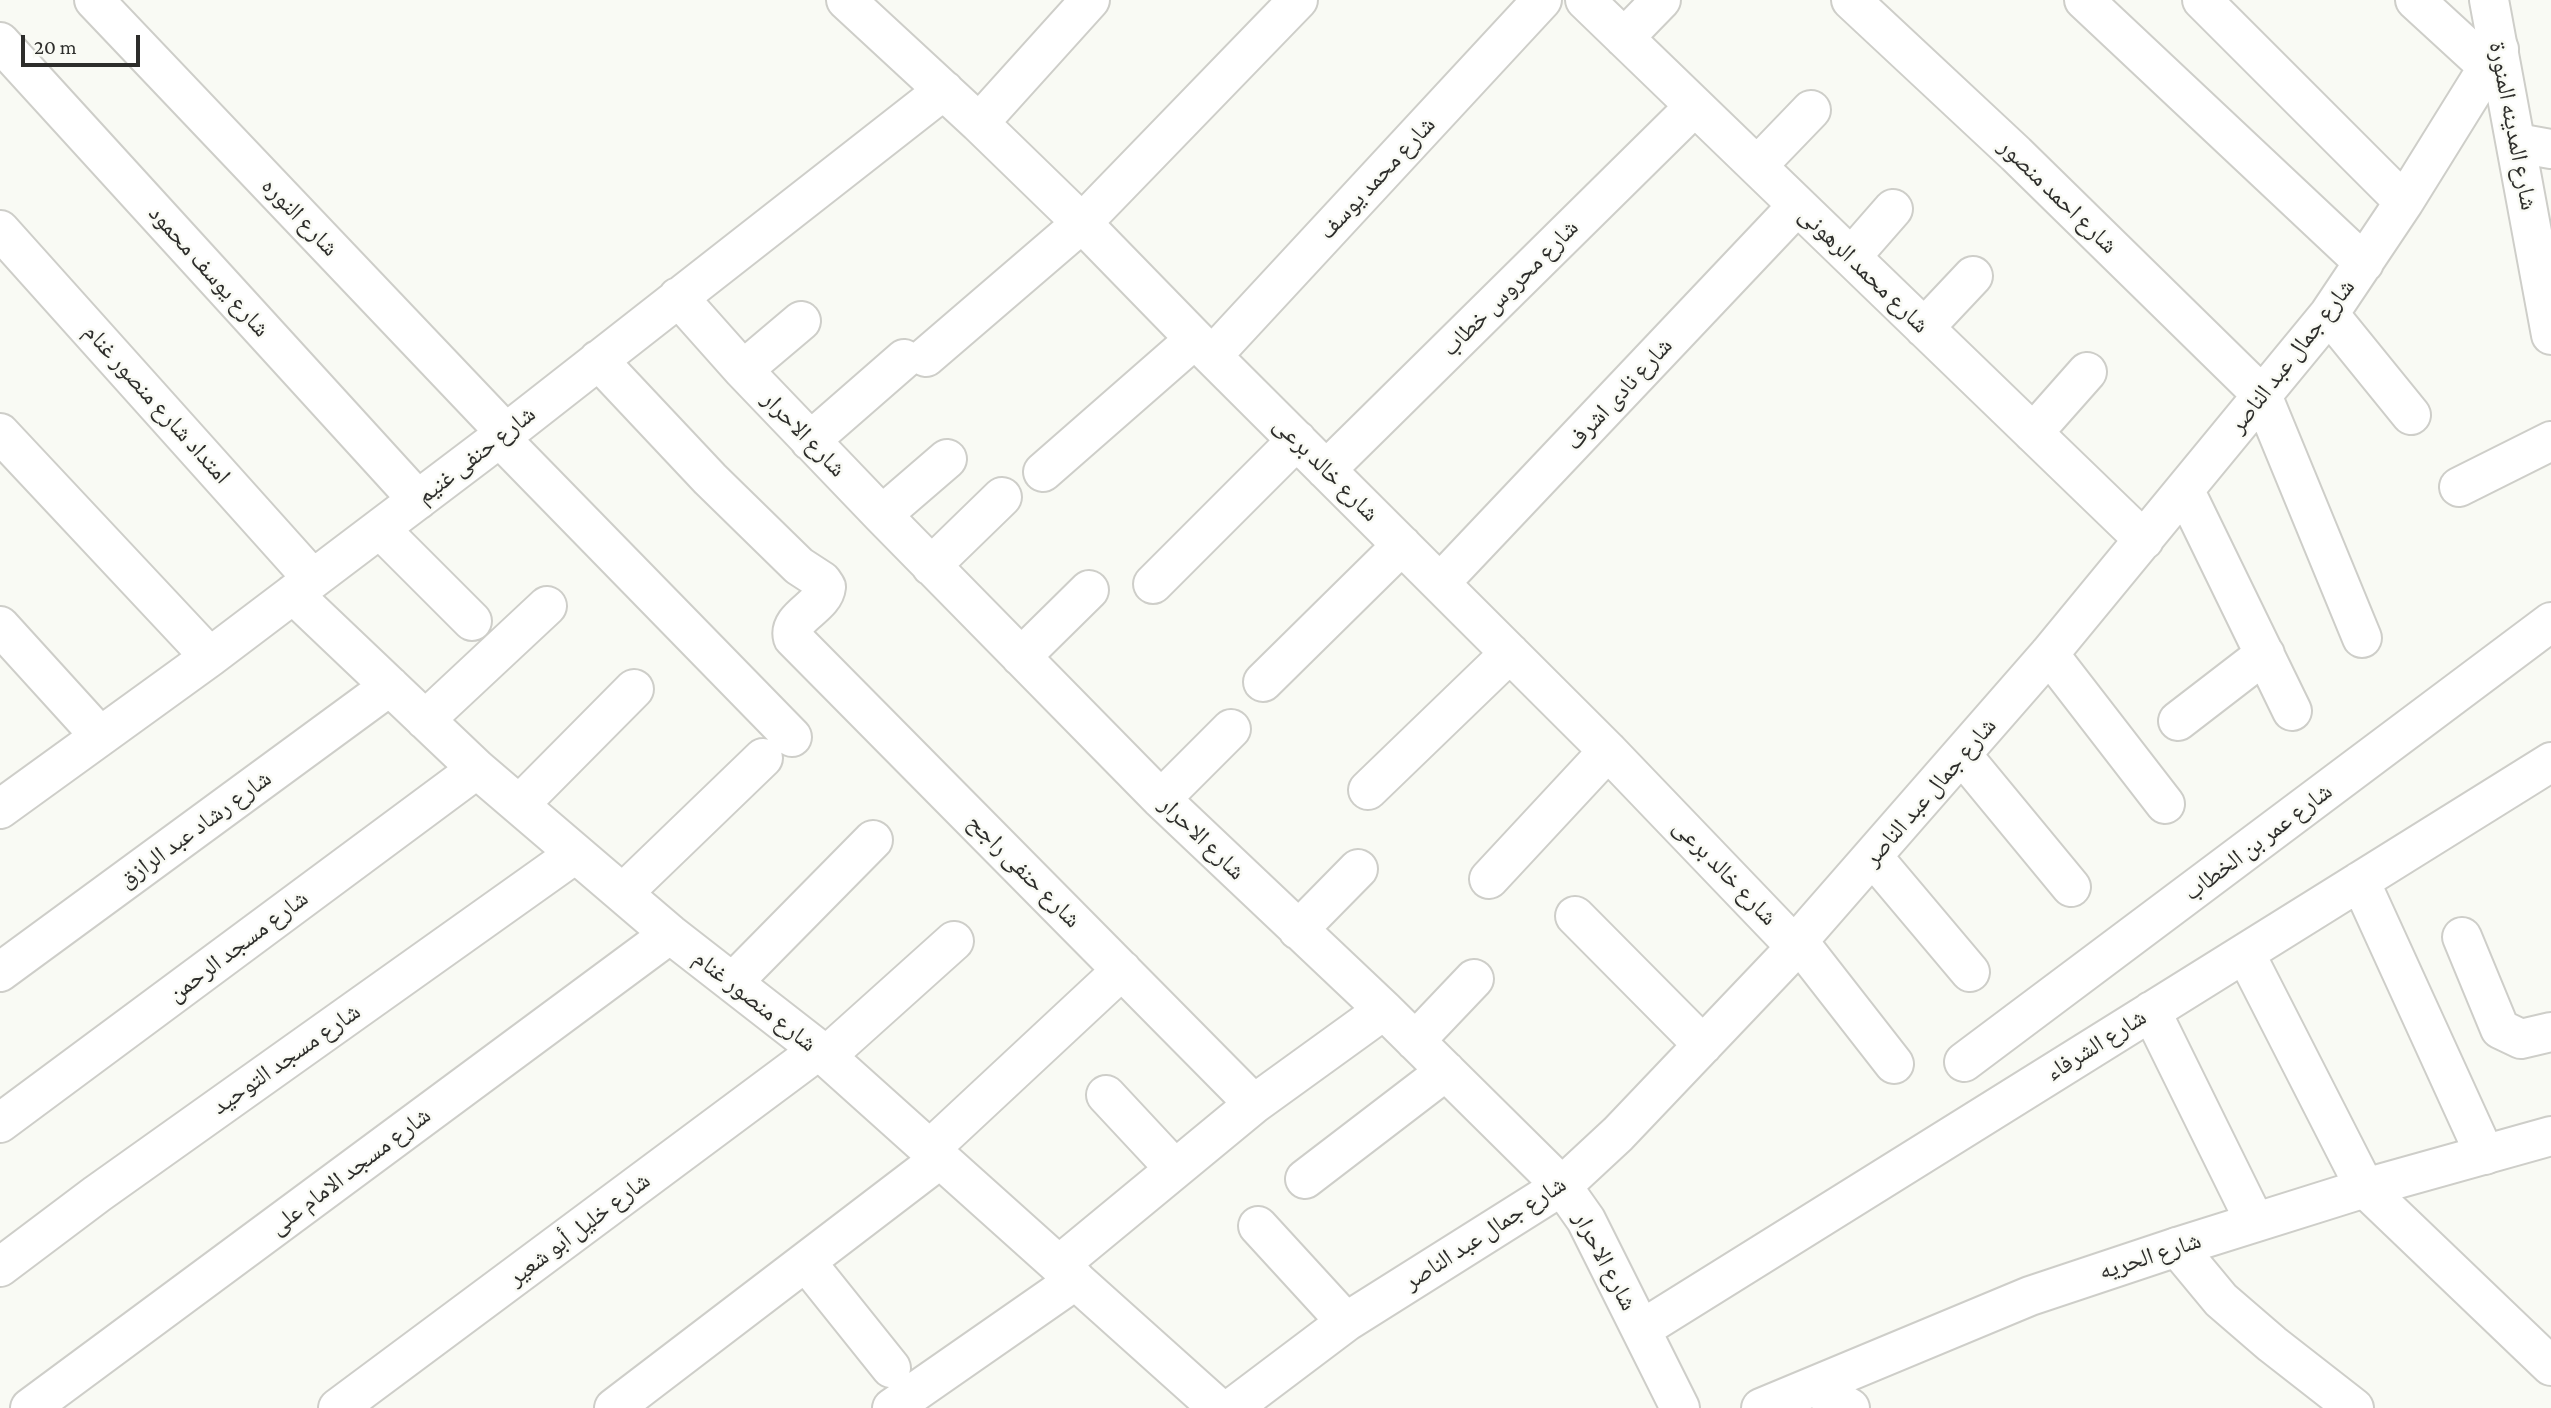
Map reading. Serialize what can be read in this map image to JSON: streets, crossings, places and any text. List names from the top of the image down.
{
  "streets": {
    "street": [
      "شارع المدينه المنورة",
      "شارع محمد يوسف",
      "شارع احمد منصور",
      "شارع النوره",
      "شارع محمد الرهونى",
      "شارع يوسف محمود",
      "شارع محروس خطاب",
      "شارع جمال عبد الناصر",
      "شارع نادى اشرف",
      "امتداد شارع منصور غنام",
      "شارع الاحرار",
      "شارع حنفى غنيم",
      "شارع خالد برعى",
      "شارع رشاد عبد الرازق",
      "شارع عمر بن الخطاب",
      "شارع حنفى راجح",
      "شارع مسجد الرحمن",
      "شارع منصور غنام",
      "شارع الشرفاء",
      "شارع مسجد التوحيد",
      "شارع مسجد الامام على",
      "شارع خليل أبو شعير",
      "شارع الحريه"
    ]
  },
  "crossings": [
    ["شارع المدينه المنورة", "شارع جمال عبد الناصر"],
    ["شارع محمد يوسف", "شارع خالد برعى"],
    ["شارع احمد منصور", "شارع جمال عبد الناصر"],
    ["شارع النوره", "شارع حنفى غنيم"],
    ["شارع النوره", "شارع منصور غنام"],
    ["شارع محمد الرهونى", "شارع محروس خطاب"],
    ["شارع محمد الرهونى", "شارع جمال عبد الناصر"],
    ["شارع محمد الرهونى", "شارع نادى اشرف"],
    ["شارع يوسف محمود", "شارع حنفى غنيم"],
    ["شارع محروس خطاب", "شارع خالد برعى"],
    ["شارع جمال عبد الناصر", "شارع الاحرار"],
    ["شارع جمال عبد الناصر", "شارع خالد برعى"],
    ["شارع نادى اشرف", "شارع خالد برعى"],
    ["امتداد شارع منصور غنام", "شارع حنفى غنيم"],
    ["امتداد شارع منصور غنام", "شارع منصور غنام"],
    ["شارع الاحرار", "شارع حنفى غنيم"],
    ["شارع الاحرار", "شارع الشرفاء"],
    ["شارع حنفى غنيم", "شارع خالد برعى"],
    ["شارع حنفى غنيم", "شارع حنفى راجح"],
    ["شارع حنفى غنيم", "شارع منصور غنام"],
    ["شارع رشاد عبد الرازق", "شارع منصور غنام"],
    ["شارع مسجد الرحمن", "شارع منصور غنام"],
    ["شارع منصور غنام", "شارع مسجد التوحيد"],
    ["شارع منصور غنام", "شارع مسجد الامام على"],
    ["شارع منصور غنام", "شارع خليل أبو شعير"]
  ],
  "scale_bar": "20 m"
}
